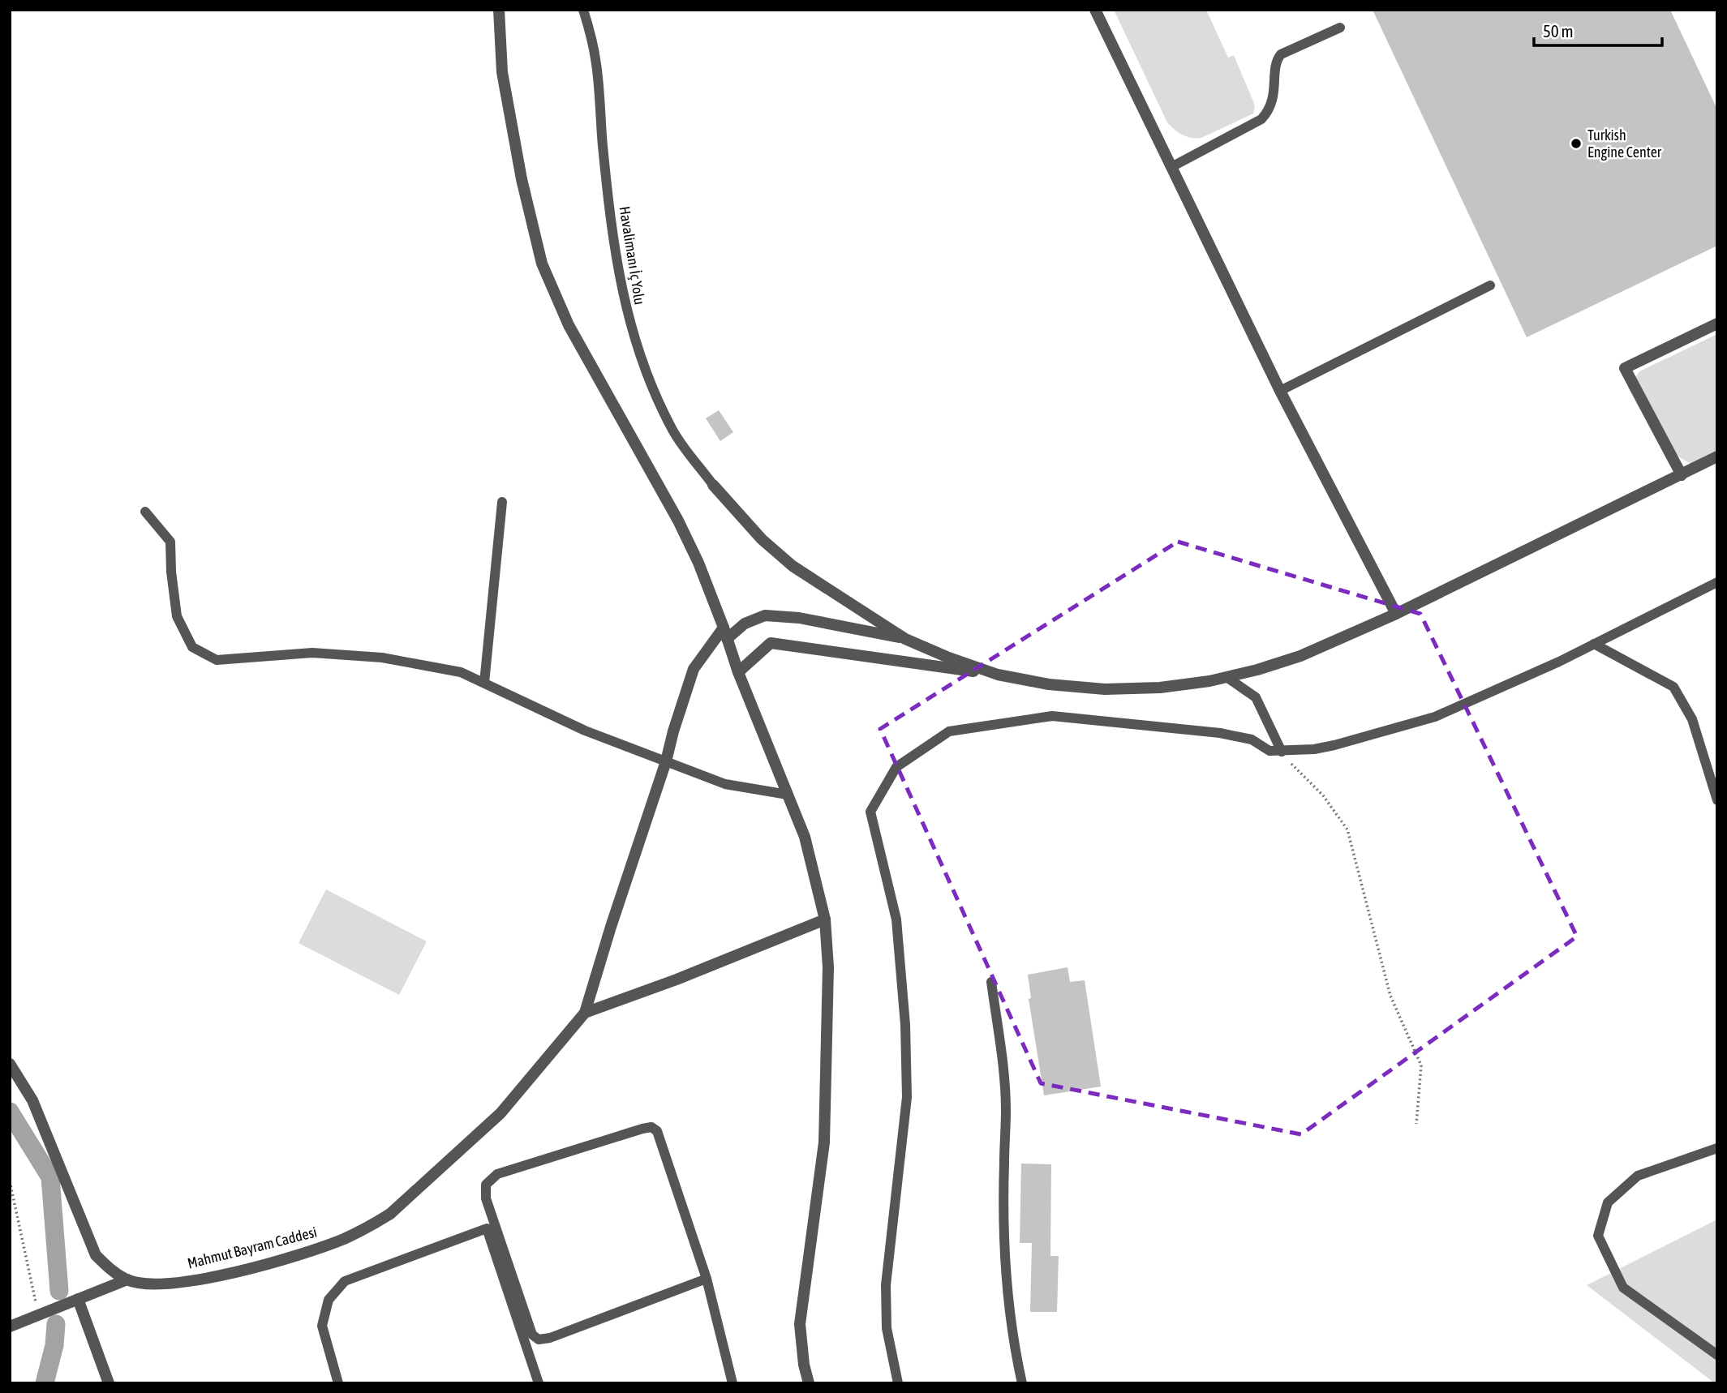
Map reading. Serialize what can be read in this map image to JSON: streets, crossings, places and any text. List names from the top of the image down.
{
  "streets": {
    "street": ["Mahmut Bayram Caddesi"],
    "lane": ["Havalimanı İç Yolu"]
  },
  "places": ["Turkish Engine Center"],
  "scale_bar": "50 m"
}
